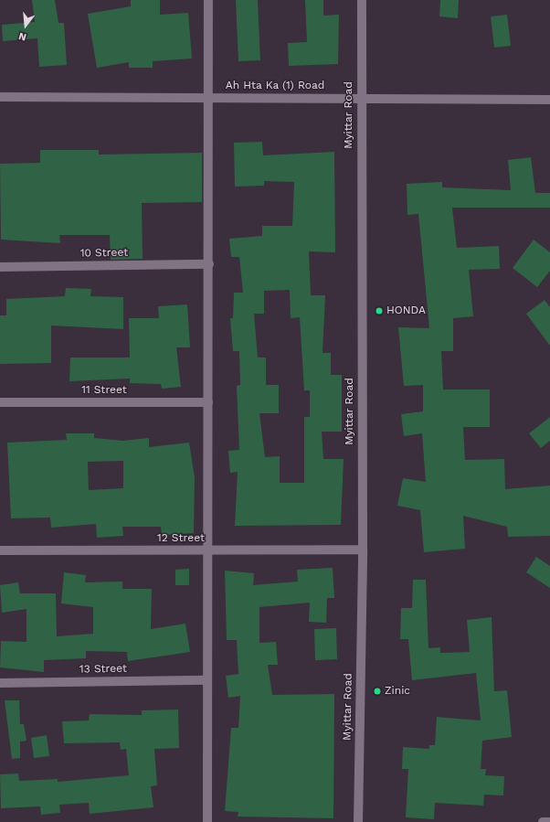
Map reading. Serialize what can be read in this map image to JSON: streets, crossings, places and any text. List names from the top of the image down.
{
  "streets": {
    "street": [
      "Ah Hta Ka (1) Road",
      "Myittar Road",
      "10 Street",
      "11 Street",
      "12 Street",
      "13 Street"
    ]
  },
  "crossings": [
    ["Ah Hta Ka (1) Road", "Myittar Road"],
    ["Myittar Road", "12 Street"]
  ],
  "places": ["HONDA", "Zinic"],
  "north": "bottom"
}
